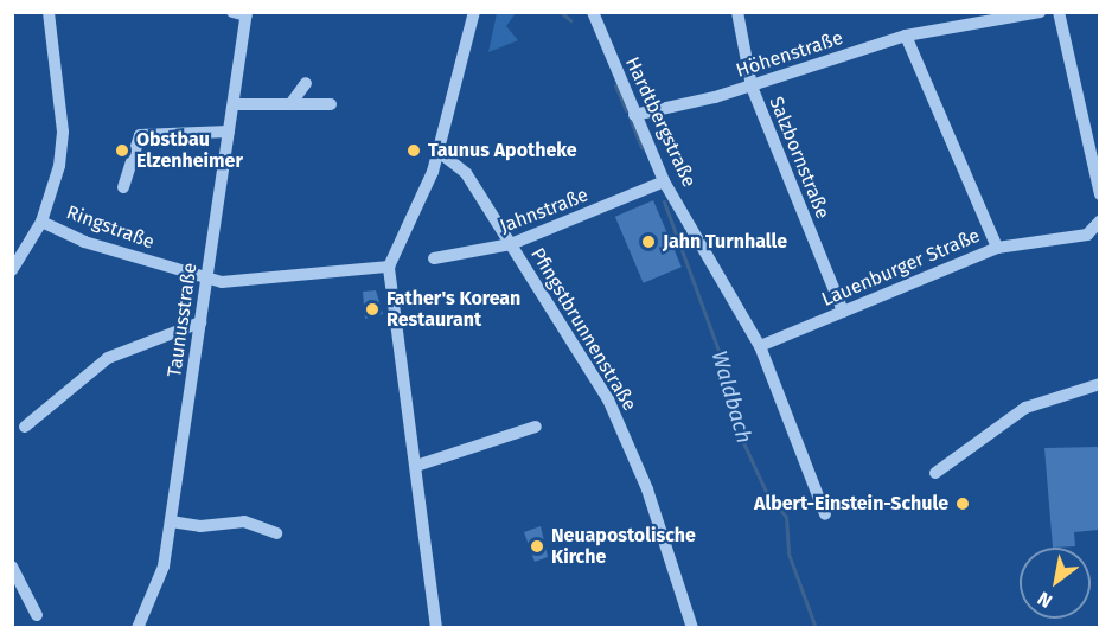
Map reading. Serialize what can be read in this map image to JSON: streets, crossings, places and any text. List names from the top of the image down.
{
  "streets": {
    "street": [
      "Höhenstraße",
      "Hardtbergstraße",
      "Salzbornstraße",
      "Jahnstraße",
      "Ringstraße",
      "Lauenburger Straße",
      "Taunusstraße",
      "Pfingstbrunnenstraße"
    ]
  },
  "crossings": [
    ["Höhenstraße", "Hardtbergstraße"],
    ["Höhenstraße", "Salzbornstraße"],
    ["Hardtbergstraße", "Jahnstraße"],
    ["Hardtbergstraße", "Lauenburger Straße"],
    ["Salzbornstraße", "Lauenburger Straße"],
    ["Jahnstraße", "Pfingstbrunnenstraße"],
    ["Ringstraße", "Taunusstraße"]
  ],
  "water": ["Waldbach"],
  "places": [
    "Obstbau Elzenheimer",
    "Taunus Apotheke",
    "Jahn Turnhalle",
    "Father's Korean Restaurant",
    "Albert-Einstein-Schule",
    "Neuapostolische Kirche"
  ],
  "north": "bottom left"
}
